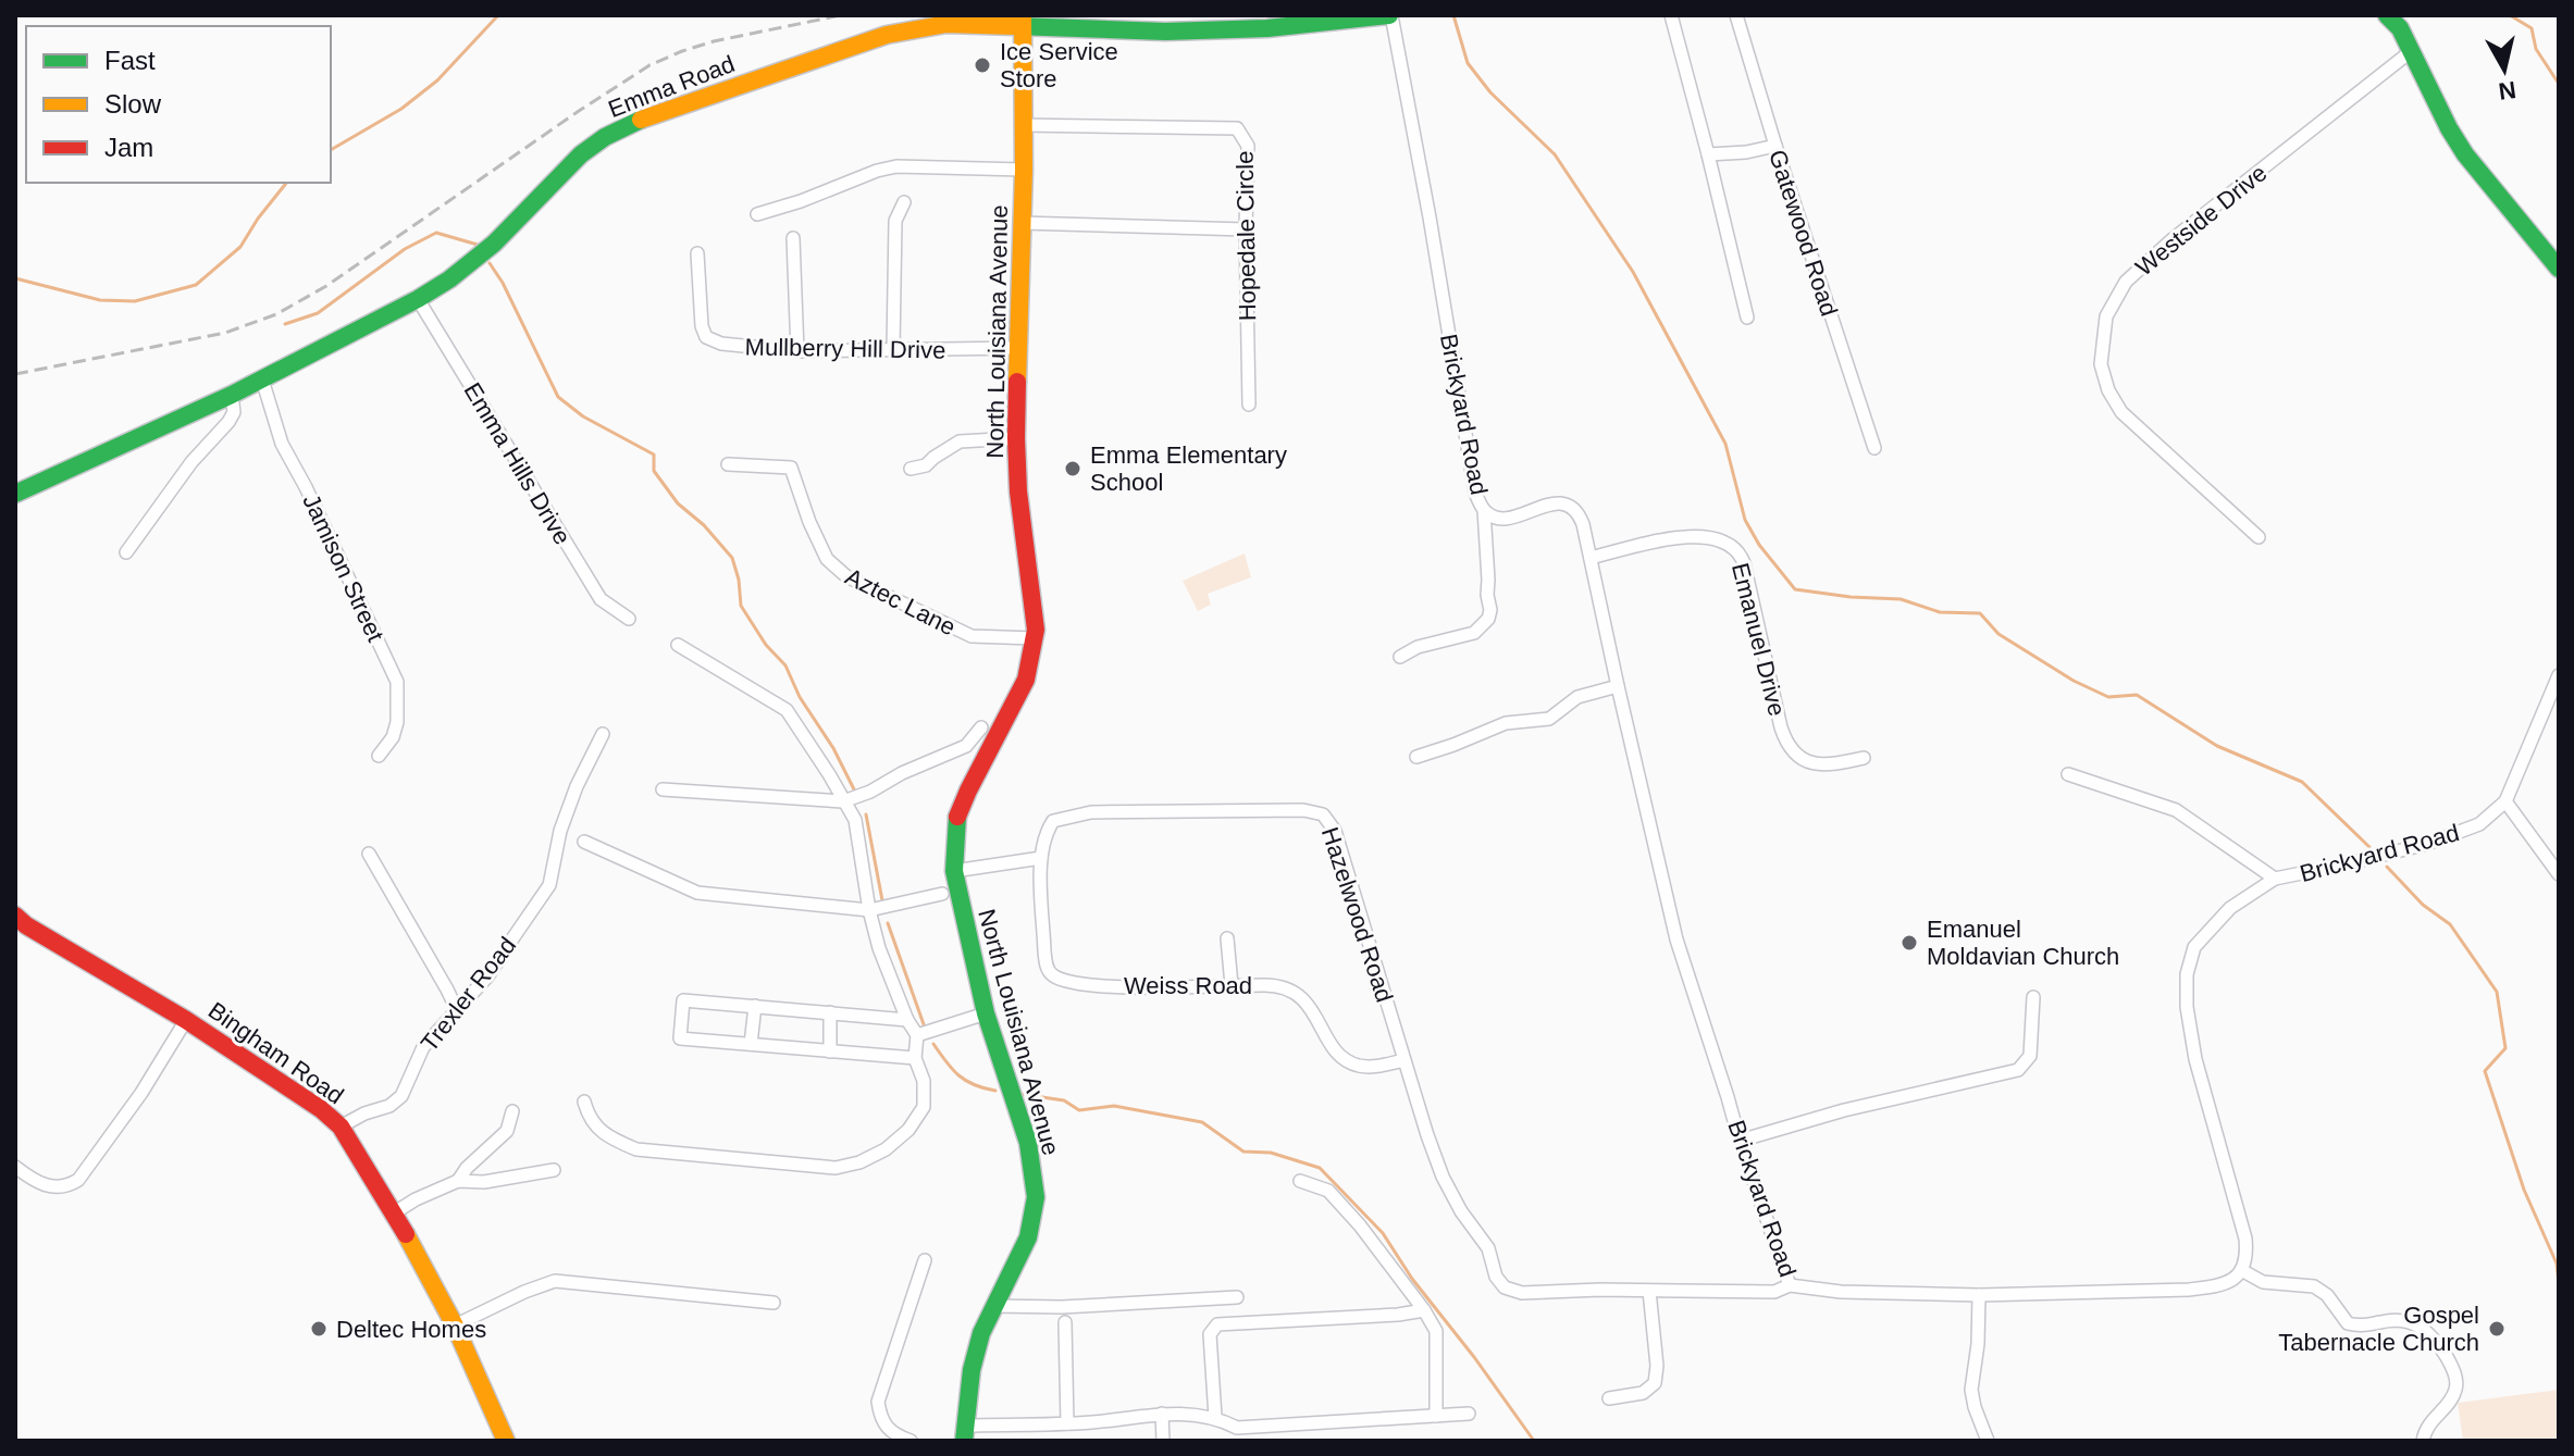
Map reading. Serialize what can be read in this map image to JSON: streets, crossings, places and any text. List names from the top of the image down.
{
  "streets": {
    "street": [
      "Emma Road",
      "Westside Drive",
      "Gatewood Road",
      "Hopedale Circle",
      "North Louisiana Avenue",
      "Mullberry Hill Drive",
      "Brickyard Road",
      "Emma Hills Drive",
      "Jamison Street",
      "Aztec Lane",
      "Emanuel Drive",
      "Hazelwood Road",
      "Weiss Road",
      "Trexler Road",
      "Bingham Road"
    ]
  },
  "crossings": [
    ["Emma Road", "North Louisiana Avenue"],
    ["Emma Road", "Brickyard Road"],
    ["Emma Road", "Emma Hills Drive"],
    ["Emma Road", "Jamison Street"],
    ["Hopedale Circle", "North Louisiana Avenue"],
    ["North Louisiana Avenue", "Mullberry Hill Drive"],
    ["North Louisiana Avenue", "Aztec Lane"],
    ["Brickyard Road", "Emanuel Drive"],
    ["Brickyard Road", "Hazelwood Road"],
    ["Hazelwood Road", "Weiss Road"],
    ["Trexler Road", "Bingham Road"]
  ],
  "places": [
    "Ice Service Store",
    "Emma Elementary School",
    "Emanuel Moldavian Church",
    "Deltec Homes",
    "Gospel Tabernacle Church"
  ],
  "legend": ["Fast", "Slow", "Jam"],
  "north": "bottom"
}
